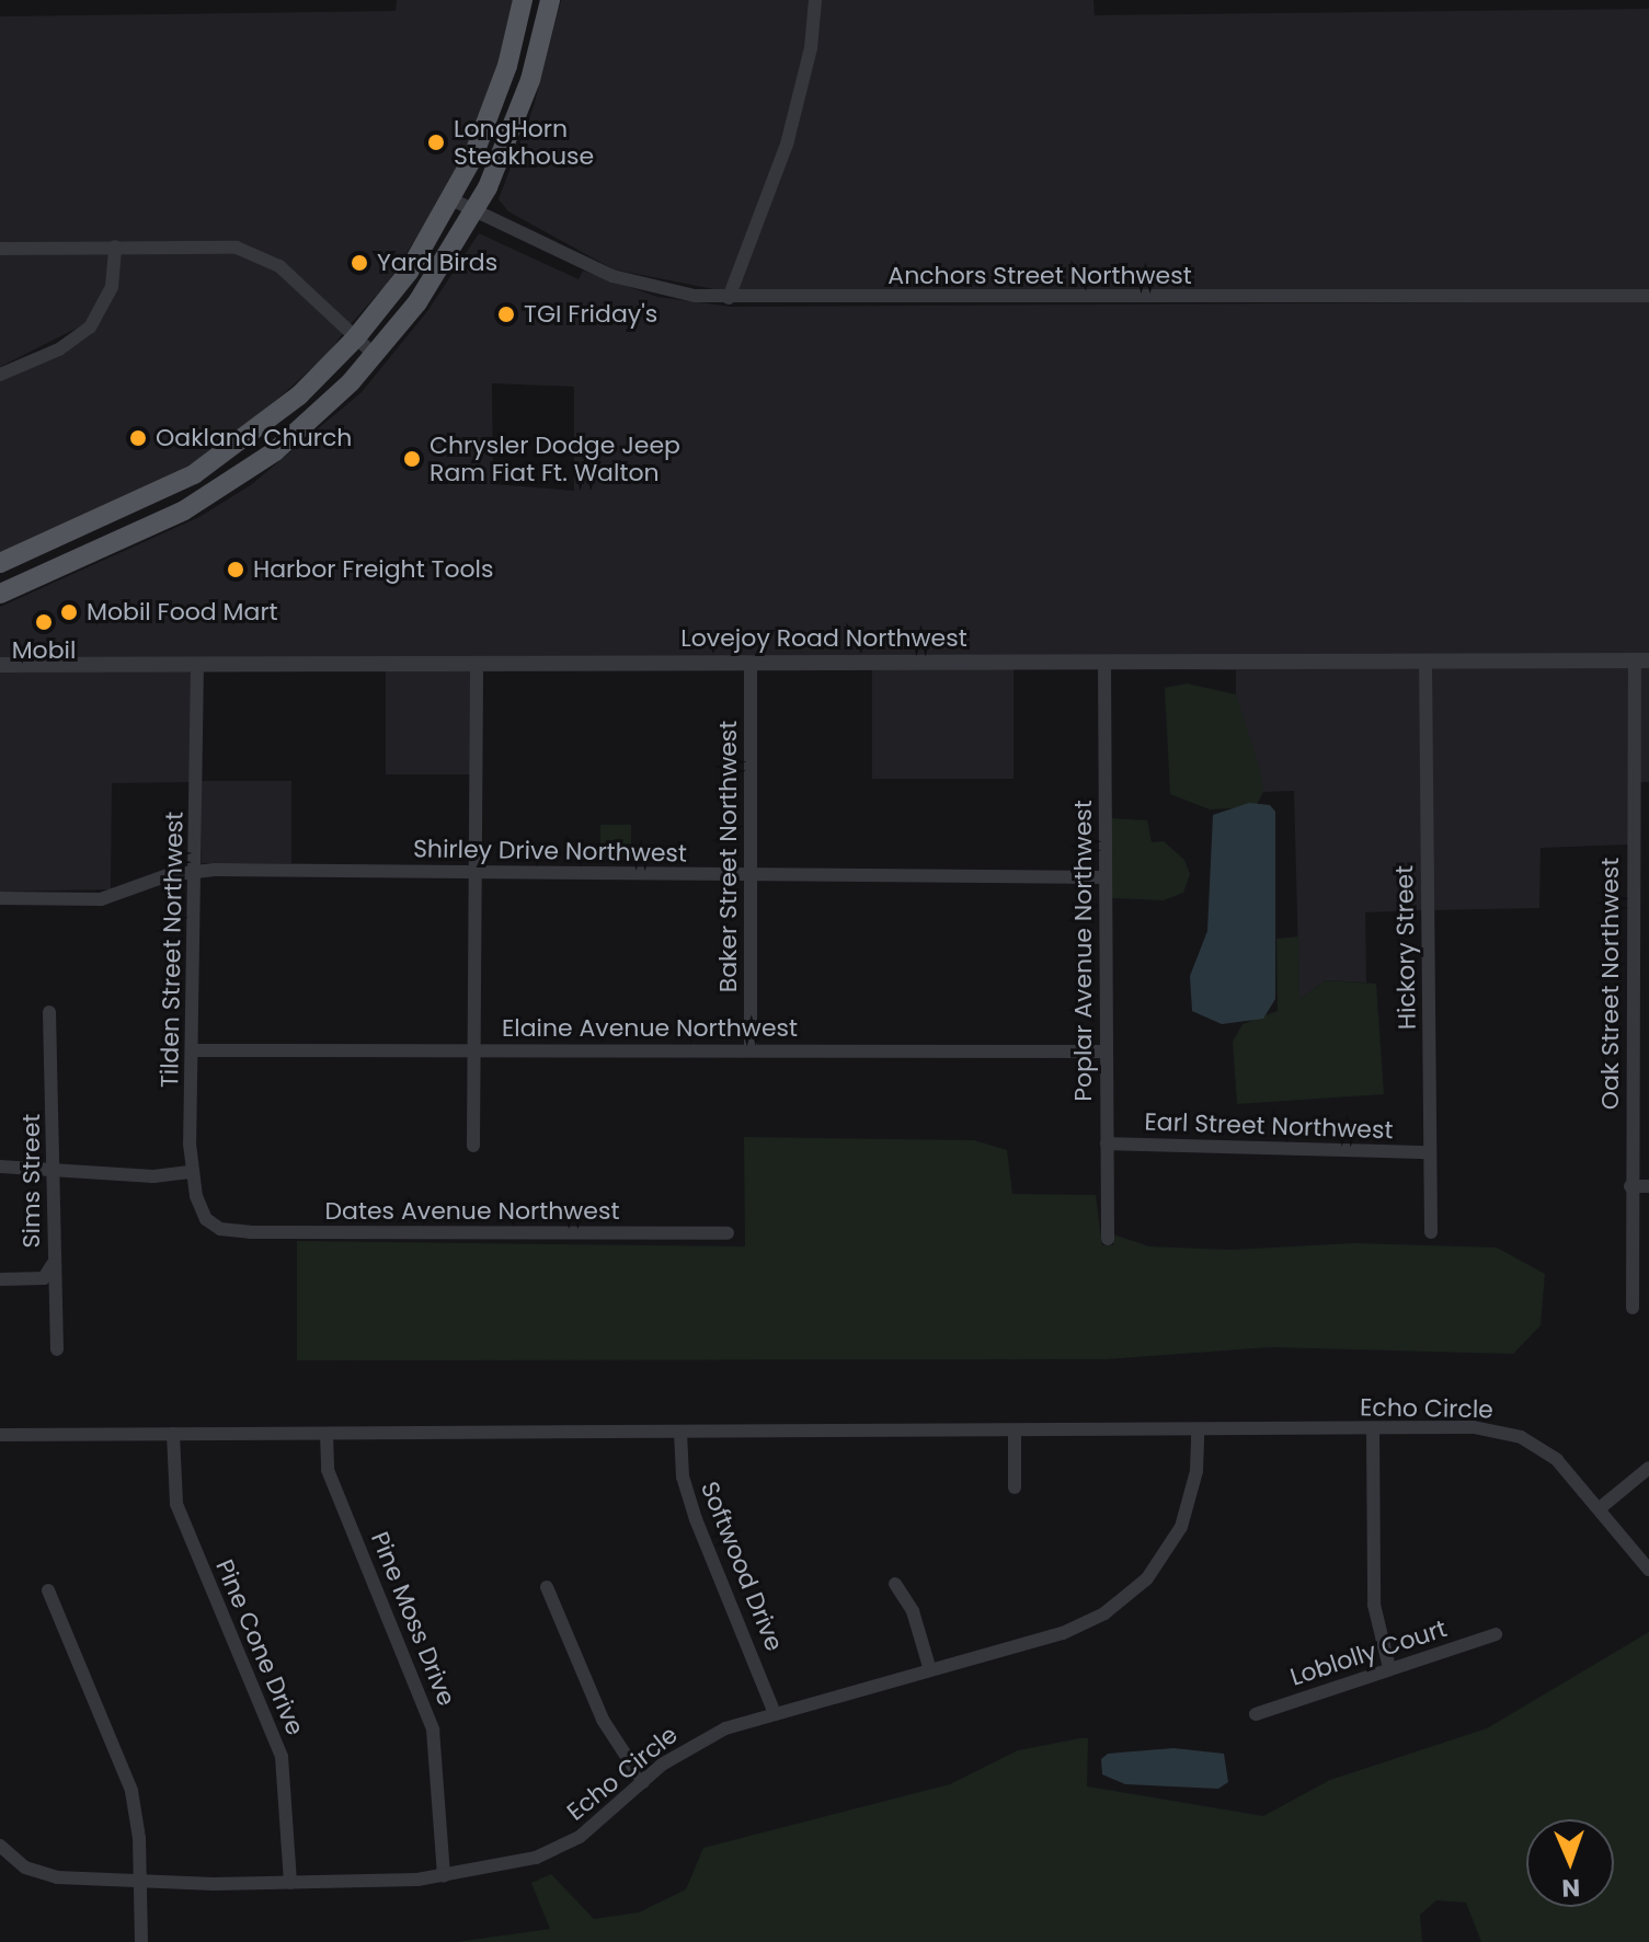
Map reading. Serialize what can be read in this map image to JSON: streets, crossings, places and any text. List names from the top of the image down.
{
  "streets": {
    "street": [
      "Anchors Street Northwest",
      "Lovejoy Road Northwest",
      "Shirley Drive Northwest",
      "Baker Street Northwest",
      "Hickory Street",
      "Tilden Street Northwest",
      "Poplar Avenue Northwest",
      "Oak Street Northwest",
      "Elaine Avenue Northwest",
      "Earl Street Northwest",
      "Sims Street",
      "Dates Avenue Northwest",
      "Echo Circle",
      "Softwood Drive",
      "Pine Moss Drive",
      "Pine Cone Drive",
      "Loblolly Court"
    ]
  },
  "crossings": [
    ["Lovejoy Road Northwest", "Baker Street Northwest"],
    ["Lovejoy Road Northwest", "Hickory Street"],
    ["Lovejoy Road Northwest", "Tilden Street Northwest"],
    ["Lovejoy Road Northwest", "Poplar Avenue Northwest"],
    ["Lovejoy Road Northwest", "Oak Street Northwest"],
    ["Shirley Drive Northwest", "Baker Street Northwest"],
    ["Shirley Drive Northwest", "Tilden Street Northwest"],
    ["Shirley Drive Northwest", "Poplar Avenue Northwest"],
    ["Baker Street Northwest", "Elaine Avenue Northwest"],
    ["Hickory Street", "Earl Street Northwest"],
    ["Tilden Street Northwest", "Elaine Avenue Northwest"],
    ["Tilden Street Northwest", "Dates Avenue Northwest"],
    ["Poplar Avenue Northwest", "Elaine Avenue Northwest"],
    ["Poplar Avenue Northwest", "Earl Street Northwest"],
    ["Echo Circle", "Softwood Drive"],
    ["Echo Circle", "Pine Moss Drive"],
    ["Echo Circle", "Pine Cone Drive"]
  ],
  "places": [
    "LongHorn Steakhouse",
    "Yard Birds",
    "TGI Friday's",
    "Oakland Church",
    "Chrysler Dodge Jeep Ram Fiat Ft. Walton",
    "Harbor Freight Tools",
    "Mobil Food Mart",
    "Mobil"
  ],
  "north": "bottom"
}
